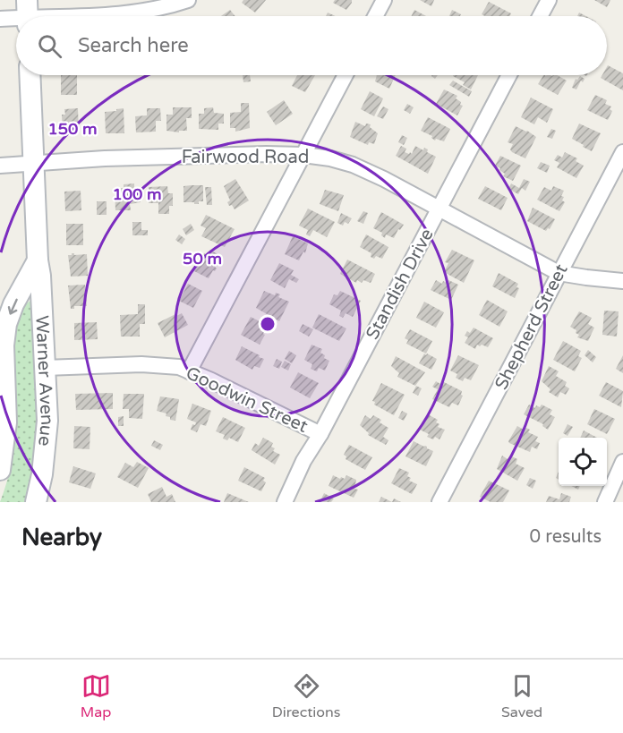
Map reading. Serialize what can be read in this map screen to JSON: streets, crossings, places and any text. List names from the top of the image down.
{
  "streets": {
    "street": [
      "Fairwood Road",
      "Standish Drive",
      "Shepherd Street",
      "Warner Avenue",
      "Goodwin Street"
    ]
  },
  "crossings": [
    ["Fairwood Road", "Standish Drive"],
    ["Fairwood Road", "Shepherd Street"],
    ["Fairwood Road", "Warner Avenue"],
    ["Standish Drive", "Goodwin Street"],
    ["Warner Avenue", "Goodwin Street"]
  ],
  "page": {
    "search": "Search here",
    "heading": ["Nearby", "0 results"],
    "nav": ["Map", "Directions", "Saved"]
  },
  "rings": ["150 m", "100 m", "50 m"]
}
